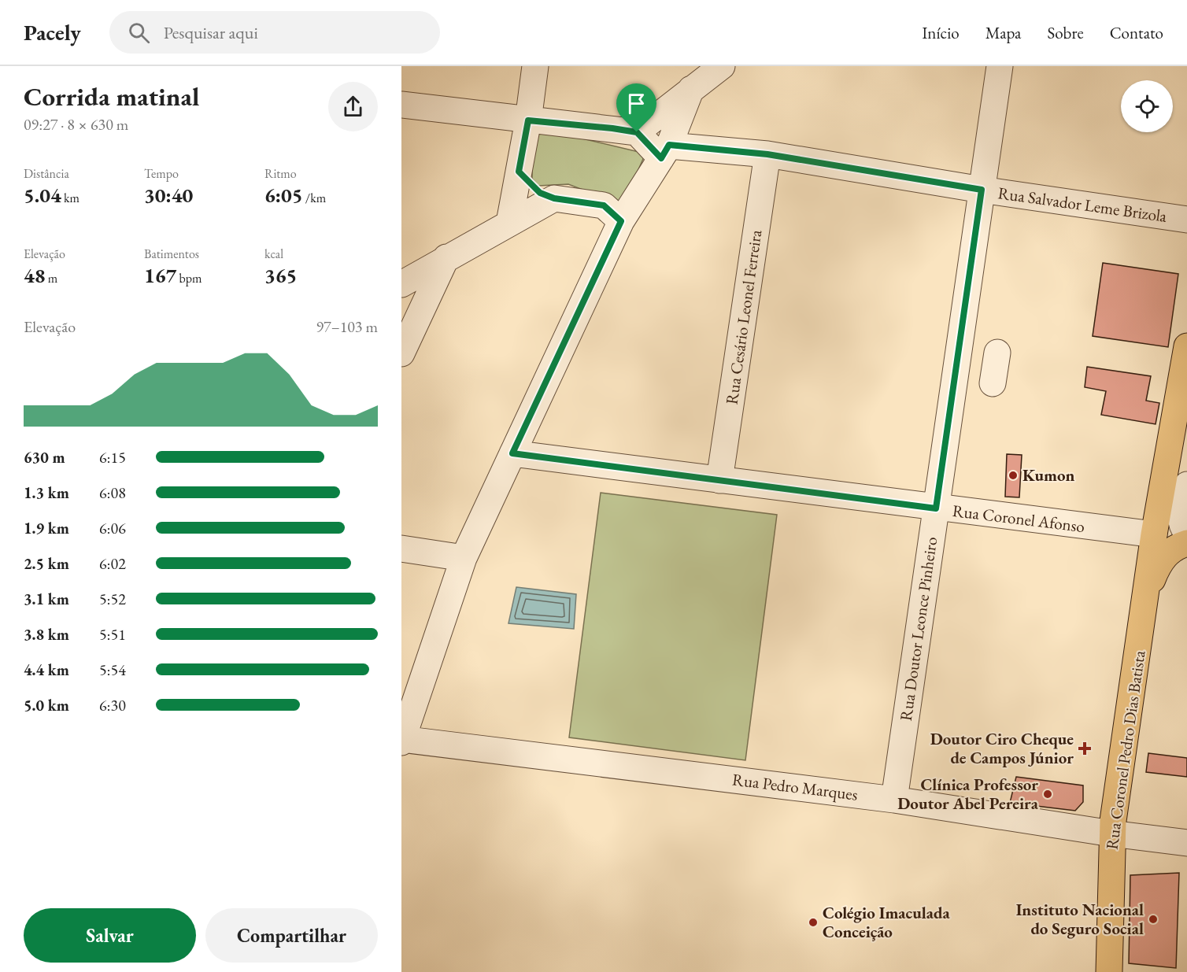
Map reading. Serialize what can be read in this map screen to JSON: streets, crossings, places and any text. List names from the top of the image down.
{
  "streets": {
    "main road": ["Rua Coronel Afonso", "Rua Coronel Pedro Dias Batista"],
    "street": [
      "Rua Salvador Leme Brizola",
      "Rua Cesário Leonel Ferreira",
      "Rua Doutor Leonce Pinheiro",
      "Rua Pedro Marques"
    ]
  },
  "crossings": [
    ["Rua Salvador Leme Brizola", "Rua Cesário Leonel Ferreira"],
    ["Rua Salvador Leme Brizola", "Rua Doutor Leonce Pinheiro"],
    ["Rua Cesário Leonel Ferreira", "Rua Coronel Afonso"],
    ["Rua Coronel Afonso", "Rua Doutor Leonce Pinheiro"],
    ["Rua Coronel Afonso", "Rua Coronel Pedro Dias Batista"],
    ["Rua Doutor Leonce Pinheiro", "Rua Pedro Marques"],
    ["Rua Coronel Pedro Dias Batista", "Rua Pedro Marques"]
  ],
  "places": {
    "other": [
      "Kumon",
      "Clínica Professor Doutor Abel Pereira",
      "Instituto Nacional do Seguro Social",
      "Colégio Imaculada Conceição"
    ],
    "health": ["Doutor Ciro Cheque de Campos Júnior"]
  },
  "page": {
    "header": "Pacely",
    "search": "Pesquisar aqui",
    "nav": [
      "Início",
      "Mapa",
      "Sobre",
      "Contato"
    ],
    "heading": ["Corrida matinal", "09:27 · 8 × 630 m"],
    "stats": [
      ["Distância", "5.04 km"],
      ["Tempo", "30:40"],
      ["Ritmo", "6:05 /km"],
      ["Elevação", "48 m"],
      ["Batimentos", "167 bpm"],
      ["kcal", "365"]
    ],
    "chart": ["Elevação", "97–103 m"],
    "list": [
      {
        "name": "630 m",
        "note": "6:15"
      },
      {
        "name": "1.3 km",
        "note": "6:08"
      },
      {
        "name": "1.9 km",
        "note": "6:06"
      },
      {
        "name": "2.5 km",
        "note": "6:02"
      },
      {
        "name": "3.1 km",
        "note": "5:52"
      },
      {
        "name": "3.8 km",
        "note": "5:51"
      },
      {
        "name": "4.4 km",
        "note": "5:54"
      },
      {
        "name": "5.0 km",
        "note": "6:30"
      }
    ],
    "buttons": ["Salvar", "Compartilhar"]
  }
}
